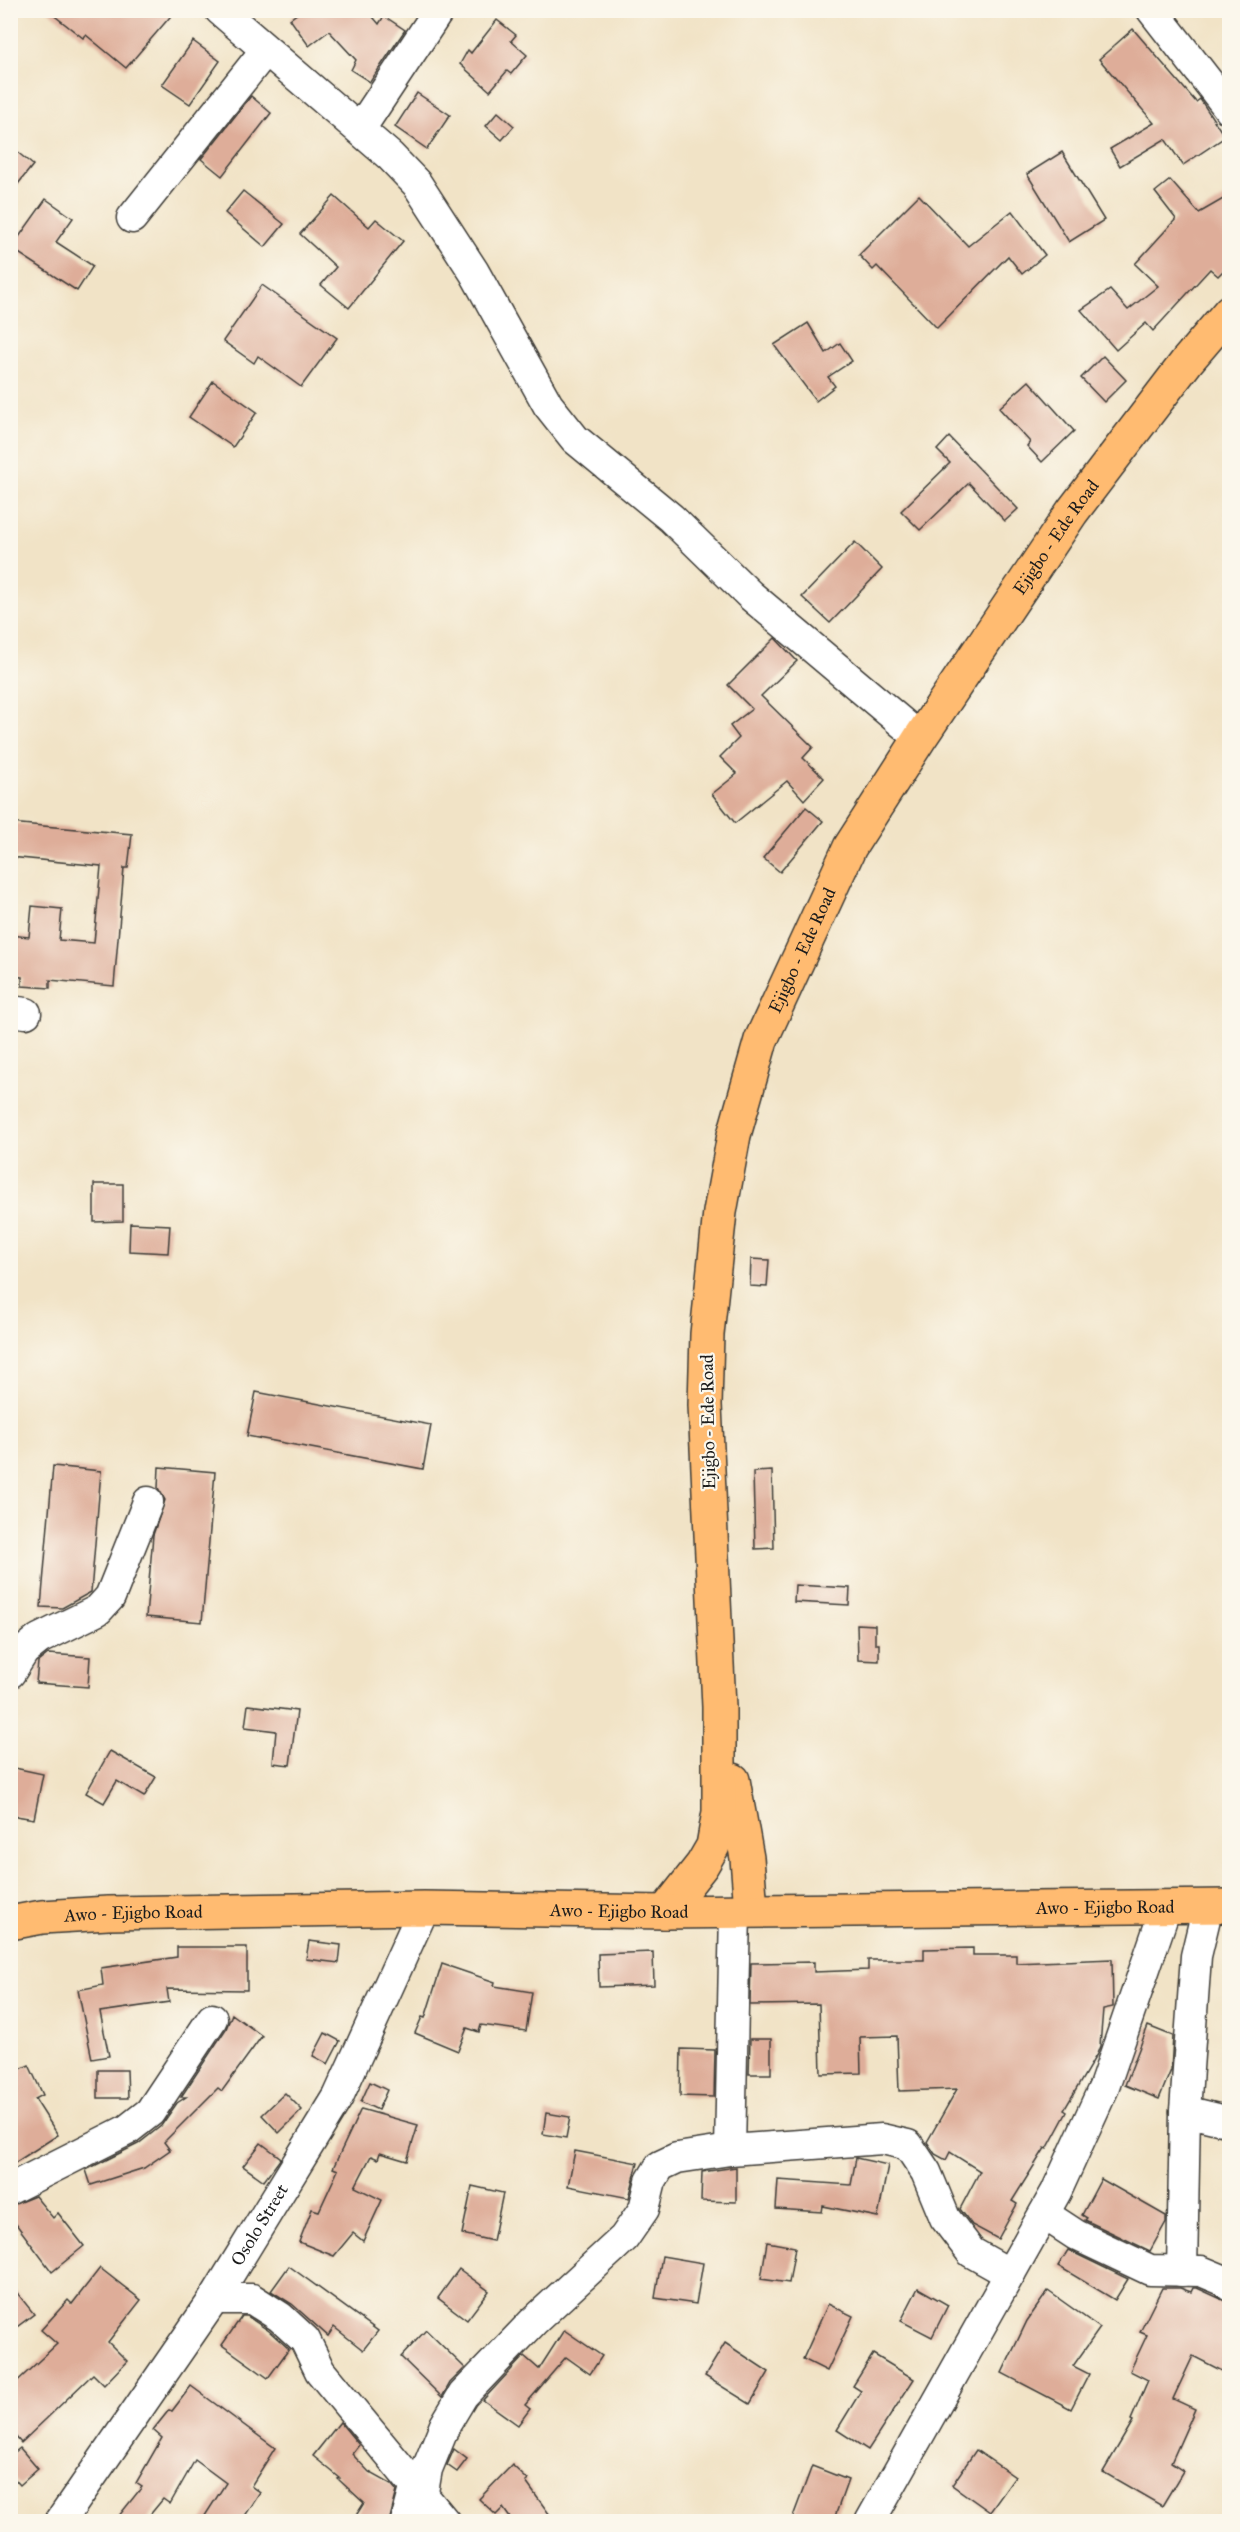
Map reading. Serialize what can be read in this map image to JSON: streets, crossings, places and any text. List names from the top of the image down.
{
  "streets": {
    "main road": ["Ejigbo - Ede Road", "Awo - Ejigbo Road"],
    "street": ["Osolo Street"]
  },
  "crossings": [
    ["Ejigbo - Ede Road", "Awo - Ejigbo Road"],
    ["Awo - Ejigbo Road", "Osolo Street"]
  ]
}
